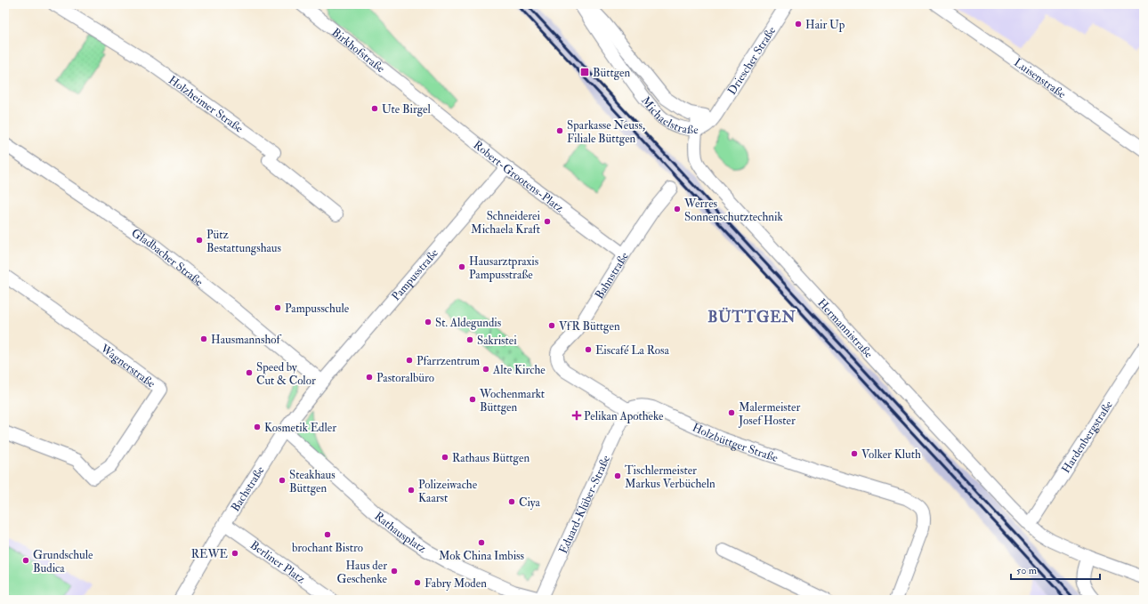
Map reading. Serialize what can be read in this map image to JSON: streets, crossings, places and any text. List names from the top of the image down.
{
  "streets": {
    "street": [
      "Birkhofstraße",
      "Driescher Straße",
      "Luisenstraße",
      "Holzheimer Straße",
      "Michaelstraße",
      "Robert-Grootens-Platz",
      "Gladbacher Straße",
      "Pampusstraße",
      "Bahnstraße",
      "Hermannistraße",
      "Wagnerstraße",
      "Hardenbergstraße",
      "Holzbüttger Straße",
      "Bachstraße",
      "Eduard-Klüber-Straße",
      "Rathausplatz",
      "Berliner Platz"
    ]
  },
  "crossings": [
    ["Birkhofstraße", "Robert-Grootens-Platz"],
    ["Driescher Straße", "Michaelstraße"],
    ["Michaelstraße", "Hermannistraße"],
    ["Robert-Grootens-Platz", "Pampusstraße"],
    ["Robert-Grootens-Platz", "Bahnstraße"],
    ["Gladbacher Straße", "Pampusstraße"],
    ["Gladbacher Straße", "Bachstraße"],
    ["Pampusstraße", "Bachstraße"],
    ["Bahnstraße", "Holzbüttger Straße"],
    ["Bahnstraße", "Eduard-Klüber-Straße"],
    ["Hermannistraße", "Hardenbergstraße"],
    ["Holzbüttger Straße", "Eduard-Klüber-Straße"],
    ["Bachstraße", "Rathausplatz"],
    ["Bachstraße", "Berliner Platz"],
    ["Eduard-Klüber-Straße", "Rathausplatz"]
  ],
  "districts": ["BÜTTGEN"],
  "places": {
    "other": [
      "Hair Up",
      "Ute Birgel",
      "Sparkasse Neuss, Filiale Büttgen",
      "Werres Sonnenschutztechnik",
      "Schneiderei Michaela Kraft",
      "Pütz Bestattungshaus",
      "Hausarztpraxis Pampusstraße",
      "Pampusschule",
      "St. Aldegundis",
      "VfR Büttgen",
      "Hausmannshof",
      "Sakristei",
      "Eiscafé La Rosa",
      "Pfarrzentrum",
      "Alte Kirche",
      "Speed by Cut & Color",
      "Pastoralbüro",
      "Wochenmarkt Büttgen",
      "Malermeister Josef Hoster",
      "Kosmetik Edler",
      "Volker Kluth",
      "Rathaus Büttgen",
      "Tischlermeister Markus Verbücheln",
      "Steakhaus Büttgen",
      "Polizeiwache Kaarst",
      "Ciya",
      "brochant Bistro",
      "Mok China Imbiss",
      "REWE",
      "Grundschule Budica",
      "Haus der Geschenke",
      "Fabry Moden"
    ],
    "transit": ["Büttgen"],
    "health": ["Pelikan Apotheke"]
  },
  "scale_bar": "50 m"
}
